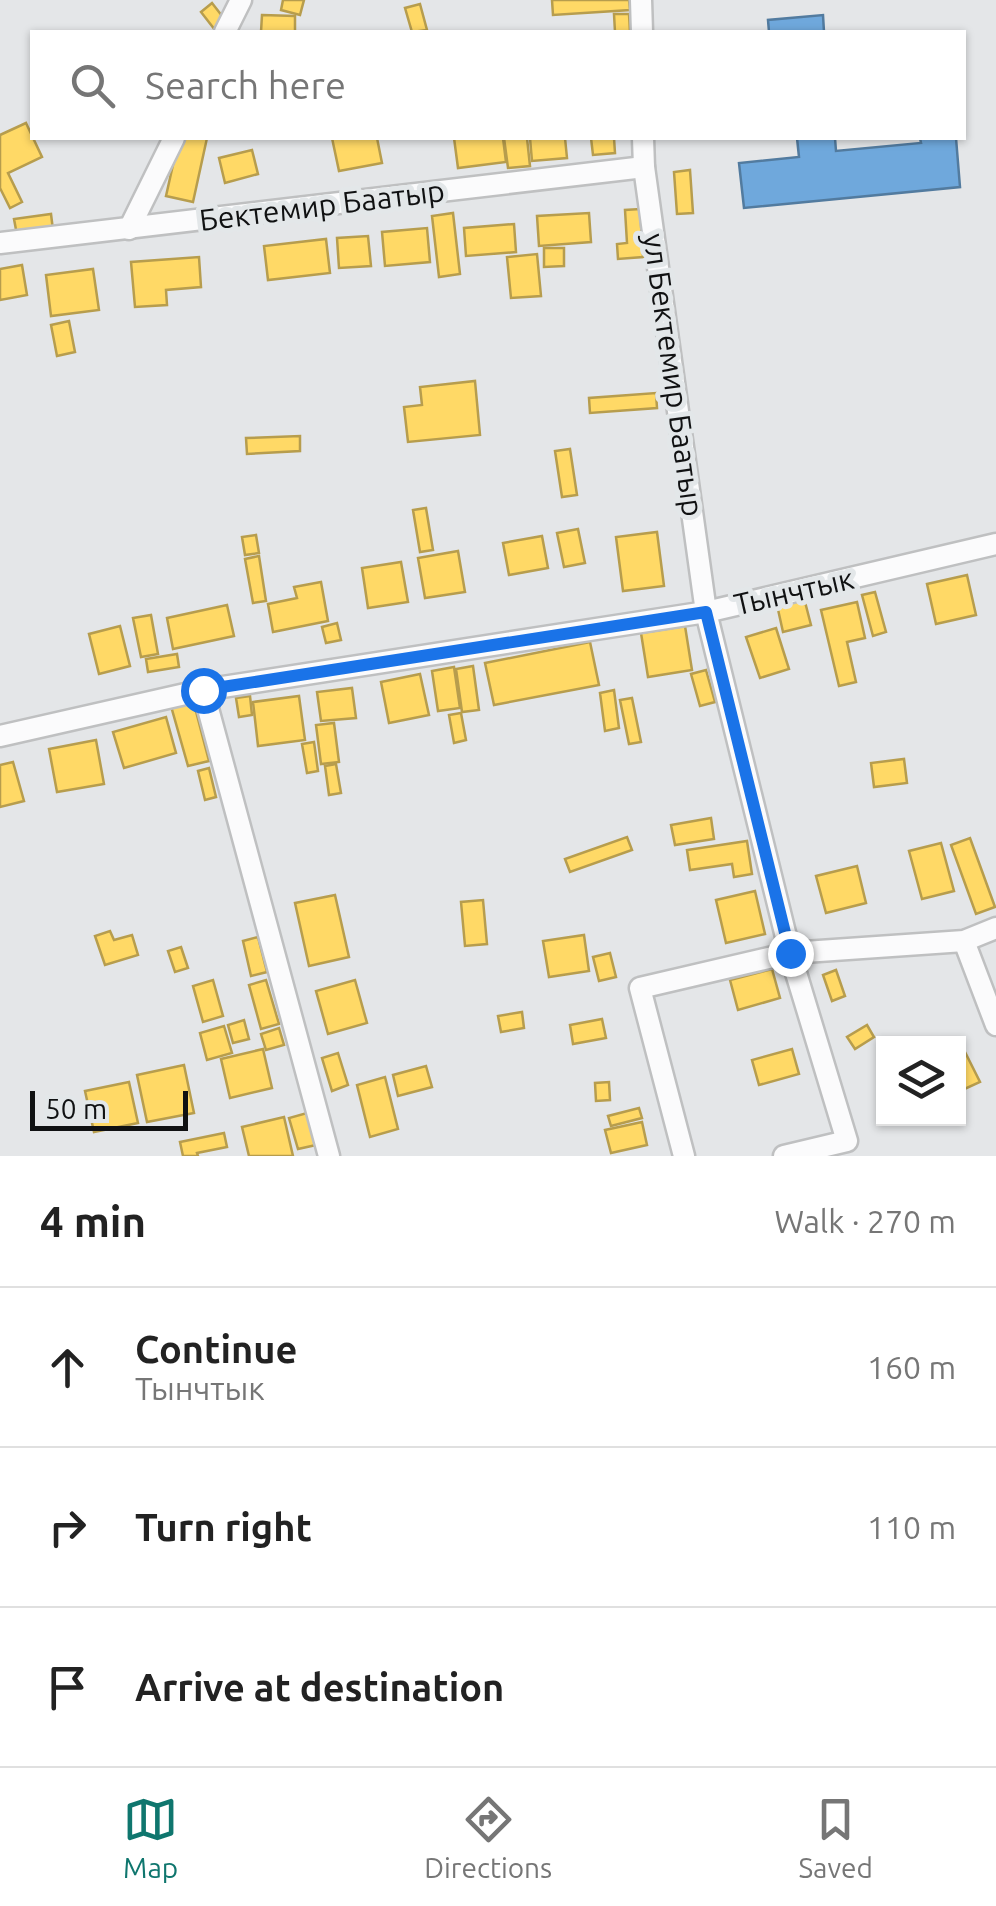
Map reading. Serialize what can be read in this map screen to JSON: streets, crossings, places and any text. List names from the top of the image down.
{
  "streets": {
    "street": ["Бектемир Баатыр", "ул Бектемир Баатыр", "Тынчтык"]
  },
  "crossings": [
    ["Бектемир Баатыр", "ул Бектемир Баатыр"],
    ["ул Бектемир Баатыр", "Тынчтык"]
  ],
  "scale_bar": "50 m",
  "page": {
    "search": "Search here",
    "scale": "50 m",
    "heading": ["4 min", "Walk · 270 m"],
    "list": [
      ["Continue", "Тынчтык", "160 m"],
      ["Turn right", "110 m"],
      "Arrive at destination"
    ],
    "nav": ["Map", "Directions", "Saved"]
  }
}
